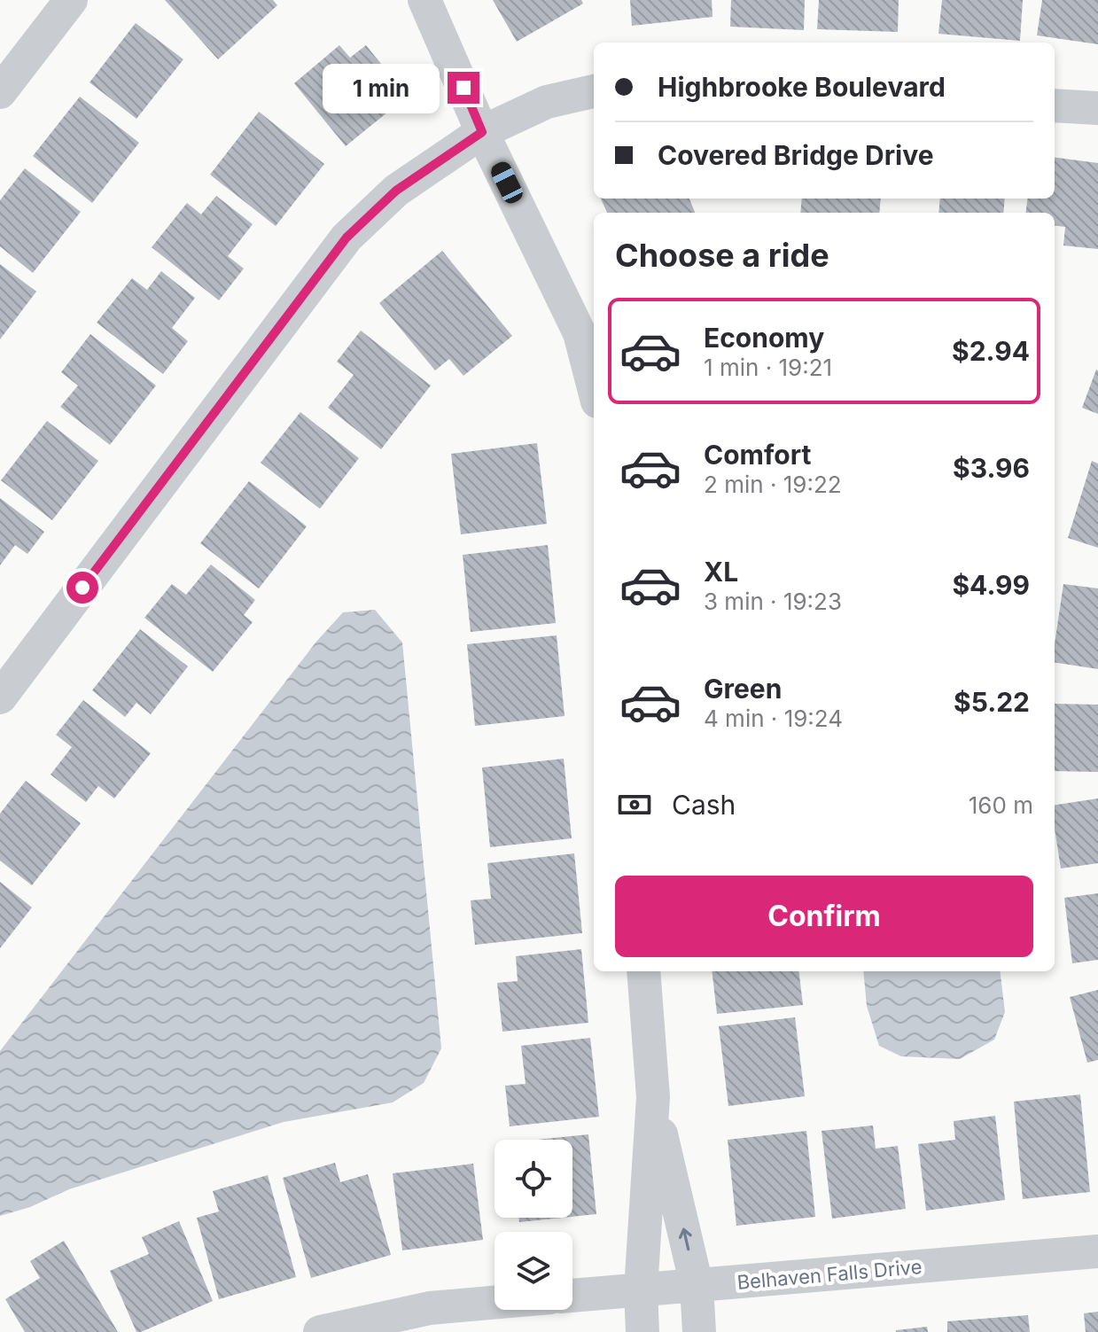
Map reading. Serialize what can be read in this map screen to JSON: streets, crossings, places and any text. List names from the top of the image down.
{
  "streets": {
    "street": ["Belhaven Falls Drive"]
  },
  "page": {
    "banner": ["Highbrooke Boulevard", "Covered Bridge Drive"],
    "bubble": "1 min",
    "heading": "Choose a ride",
    "list": [
      {
        "name": "Economy",
        "note": "1 min · 19:21",
        "value": "$2.94"
      },
      {
        "name": "Comfort",
        "note": "2 min · 19:22",
        "value": "$3.96"
      },
      {
        "name": "XL",
        "note": "3 min · 19:23",
        "value": "$4.99"
      },
      {
        "name": "Green",
        "note": "4 min · 19:24",
        "value": "$5.22"
      }
    ],
    "pay": ["Cash", "160 m"],
    "buttons": "Confirm"
  }
}
